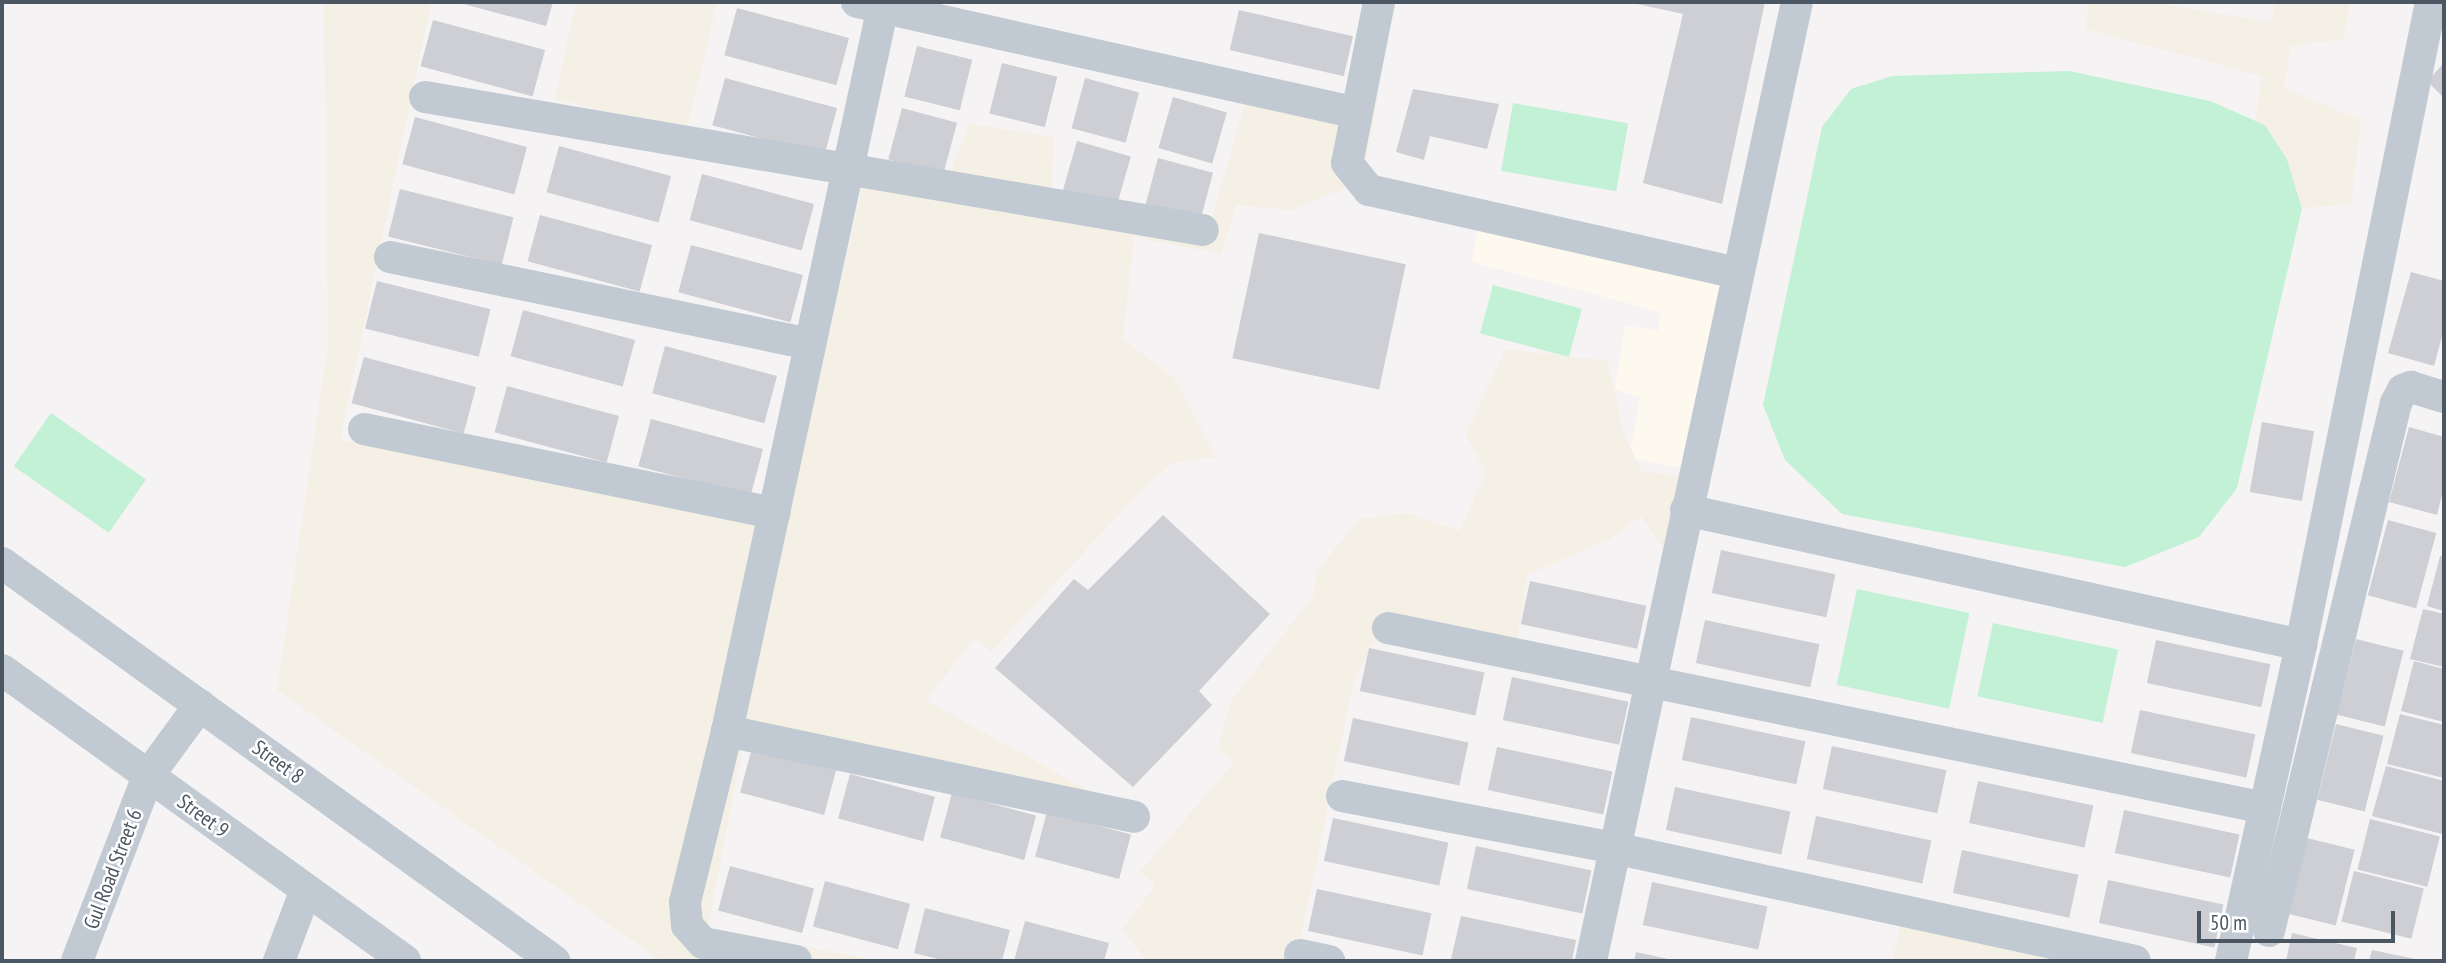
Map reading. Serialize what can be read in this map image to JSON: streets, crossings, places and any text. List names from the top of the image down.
{
  "streets": {
    "street": ["Street 8", "Street 9", "Gul Road Street 6"]
  },
  "crossings": [
    ["Street 8", "Gul Road Street 6"],
    ["Street 9", "Gul Road Street 6"]
  ],
  "scale_bar": "50 m"
}
